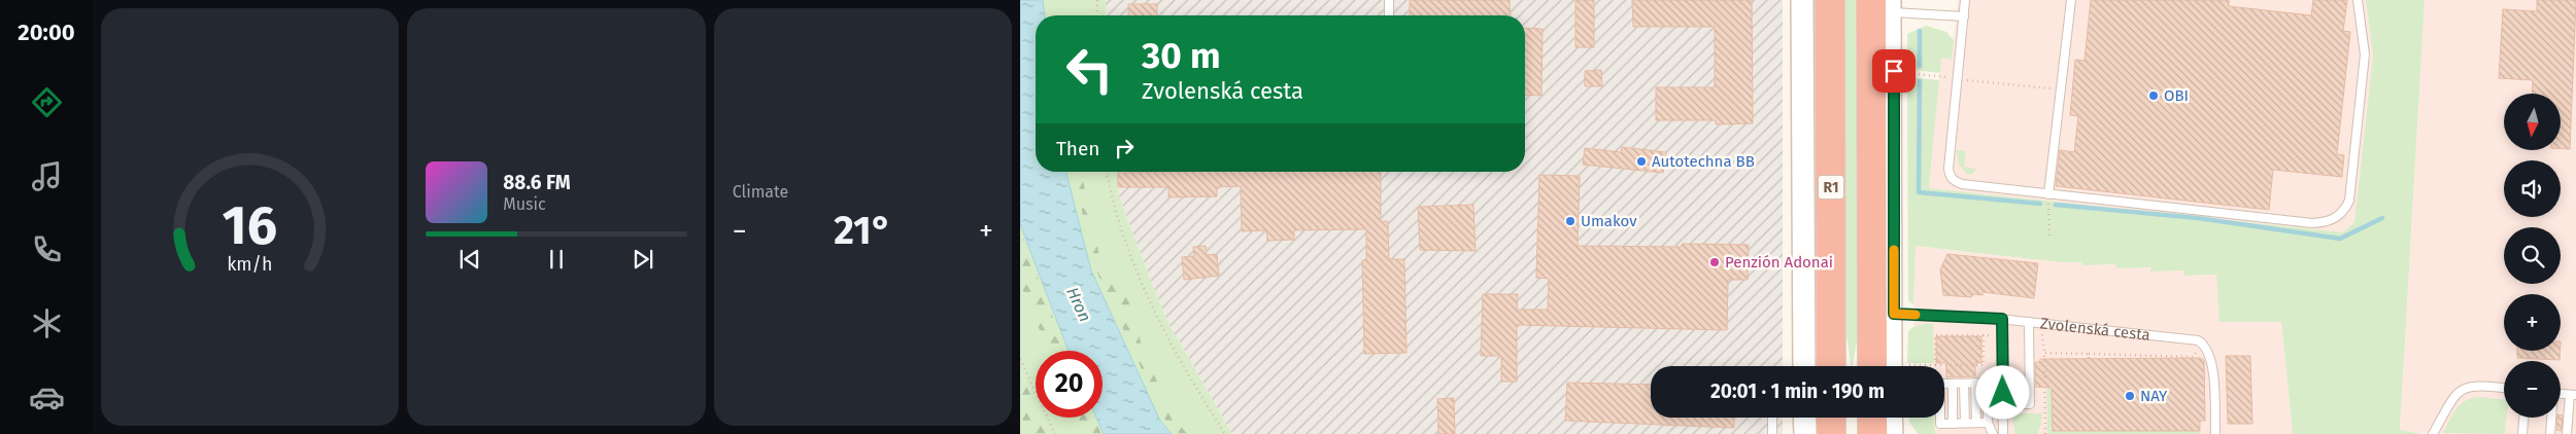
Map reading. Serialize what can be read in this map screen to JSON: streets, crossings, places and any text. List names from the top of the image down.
{
  "streets": {
    "highway": ["R1"],
    "lane": ["Zvolenská cesta"]
  },
  "water": ["Hron"],
  "places": [
    "OBI",
    "Autotechna BB",
    "Umakov",
    "Penzión Adonai",
    "NAY"
  ],
  "north": "bottom",
  "page": {
    "tabs": "20:00",
    "tile": "Climate",
    "turn": ["30 m", "Zvolenská cesta"],
    "map_buttons": ["+", "−"],
    "then": "Then",
    "song": ["88.6 FM", "Music"],
    "heat": ["−", "21°", "+"],
    "limit": "20",
    "trip": "20:01 · 1 min · 190 m",
    "gauge": ["16", "km/h"]
  }
}
